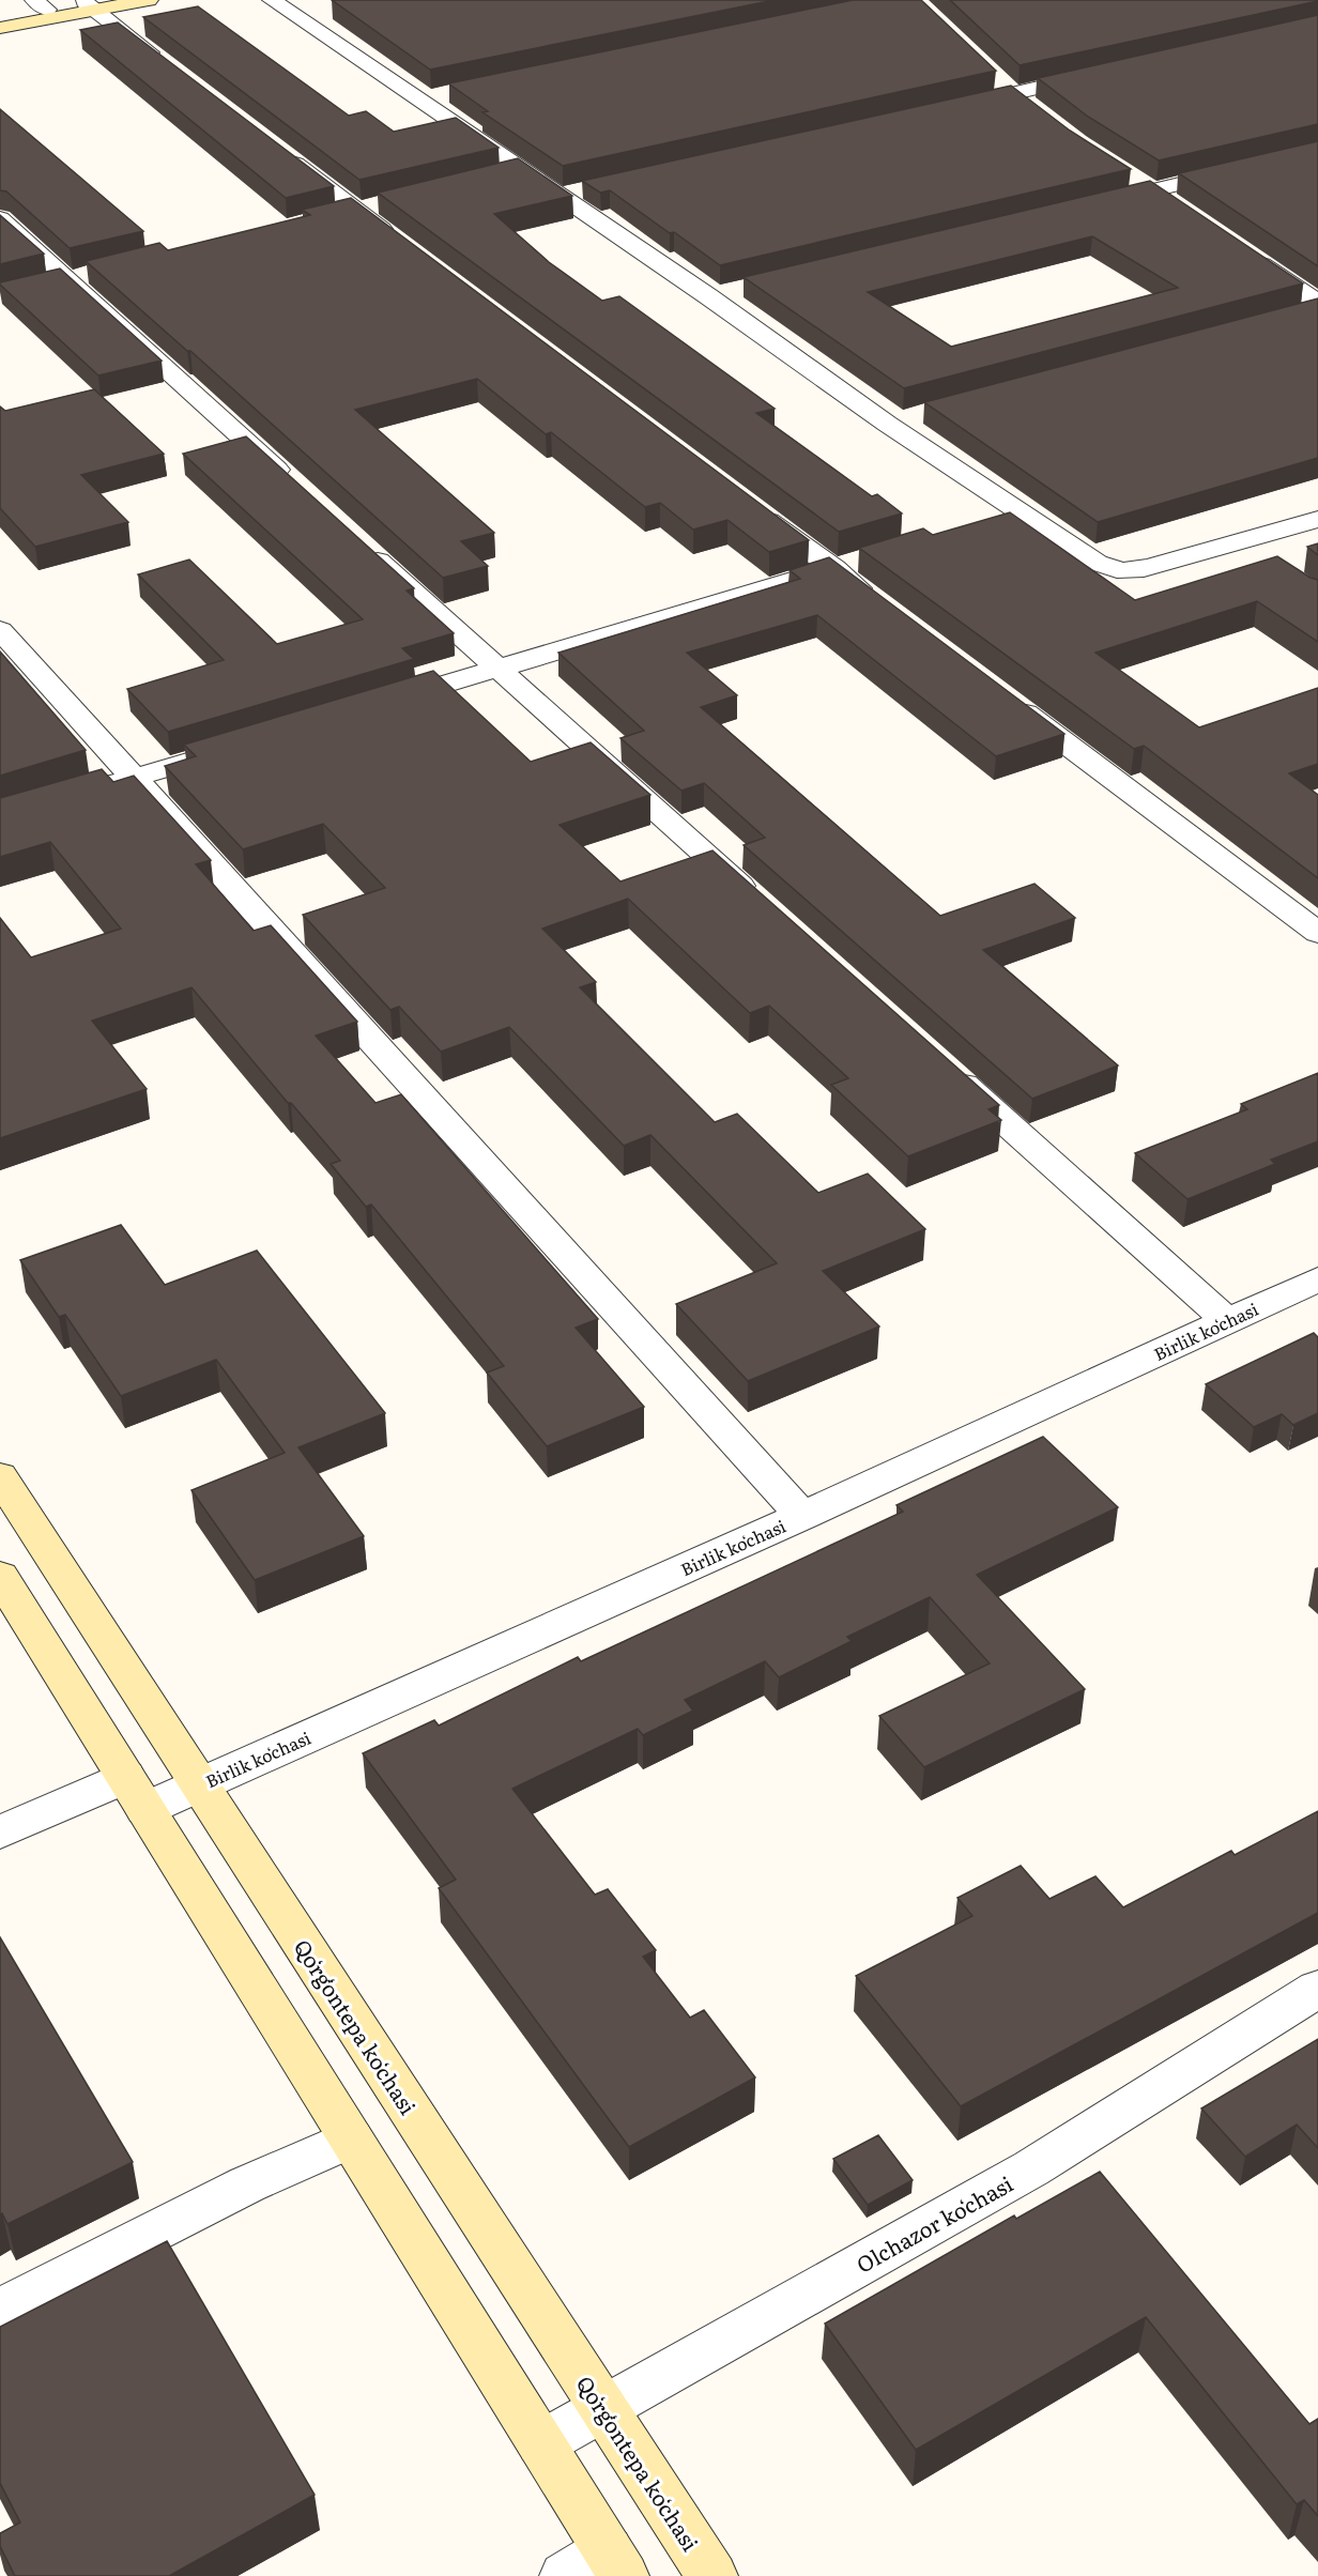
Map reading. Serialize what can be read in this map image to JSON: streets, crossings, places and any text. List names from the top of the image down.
{
  "streets": {
    "main road": ["Qoʻrgʻontepa koʻchasi"],
    "street": ["Birlik koʻchasi", "Olchazor koʻchasi"]
  },
  "crossings": [
    ["Birlik koʻchasi", "Qoʻrgʻontepa koʻchasi"],
    ["Qoʻrgʻontepa koʻchasi", "Olchazor koʻchasi"]
  ]
}
